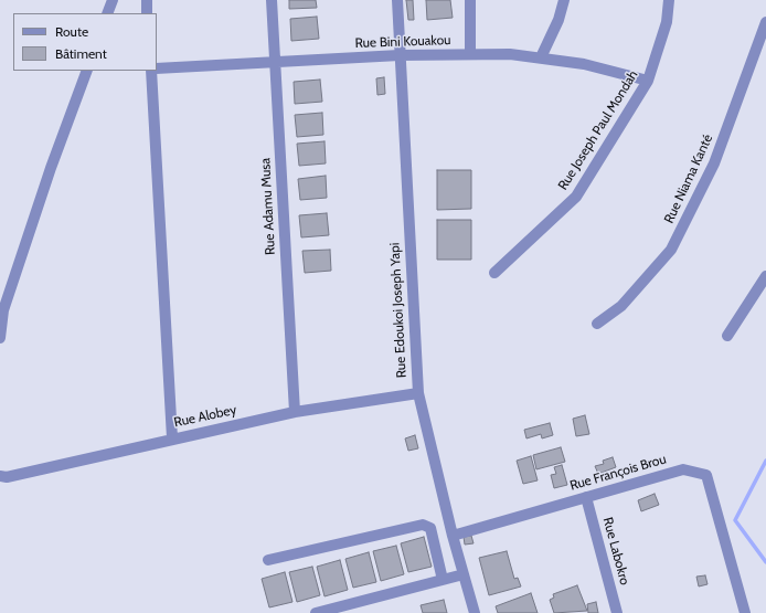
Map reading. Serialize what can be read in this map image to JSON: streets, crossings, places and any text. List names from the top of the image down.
{
  "streets": {
    "street": [
      "Rue Bini Kouakou",
      "Rue Joseph Paul Mondah",
      "Rue Niama Kanté",
      "Rue Adamu Musa",
      "Rue Edoukoi Joseph Yapi",
      "Rue Alobey",
      "Rue François Brou",
      "Rue Labokro"
    ]
  },
  "crossings": [
    ["Rue Bini Kouakou", "Rue Joseph Paul Mondah"],
    ["Rue Bini Kouakou", "Rue Adamu Musa"],
    ["Rue Bini Kouakou", "Rue Edoukoi Joseph Yapi"],
    ["Rue Adamu Musa", "Rue Alobey"],
    ["Rue Edoukoi Joseph Yapi", "Rue Alobey"],
    ["Rue Edoukoi Joseph Yapi", "Rue François Brou"],
    ["Rue François Brou", "Rue Labokro"]
  ],
  "legend": ["Route", "Bâtiment"]
}
